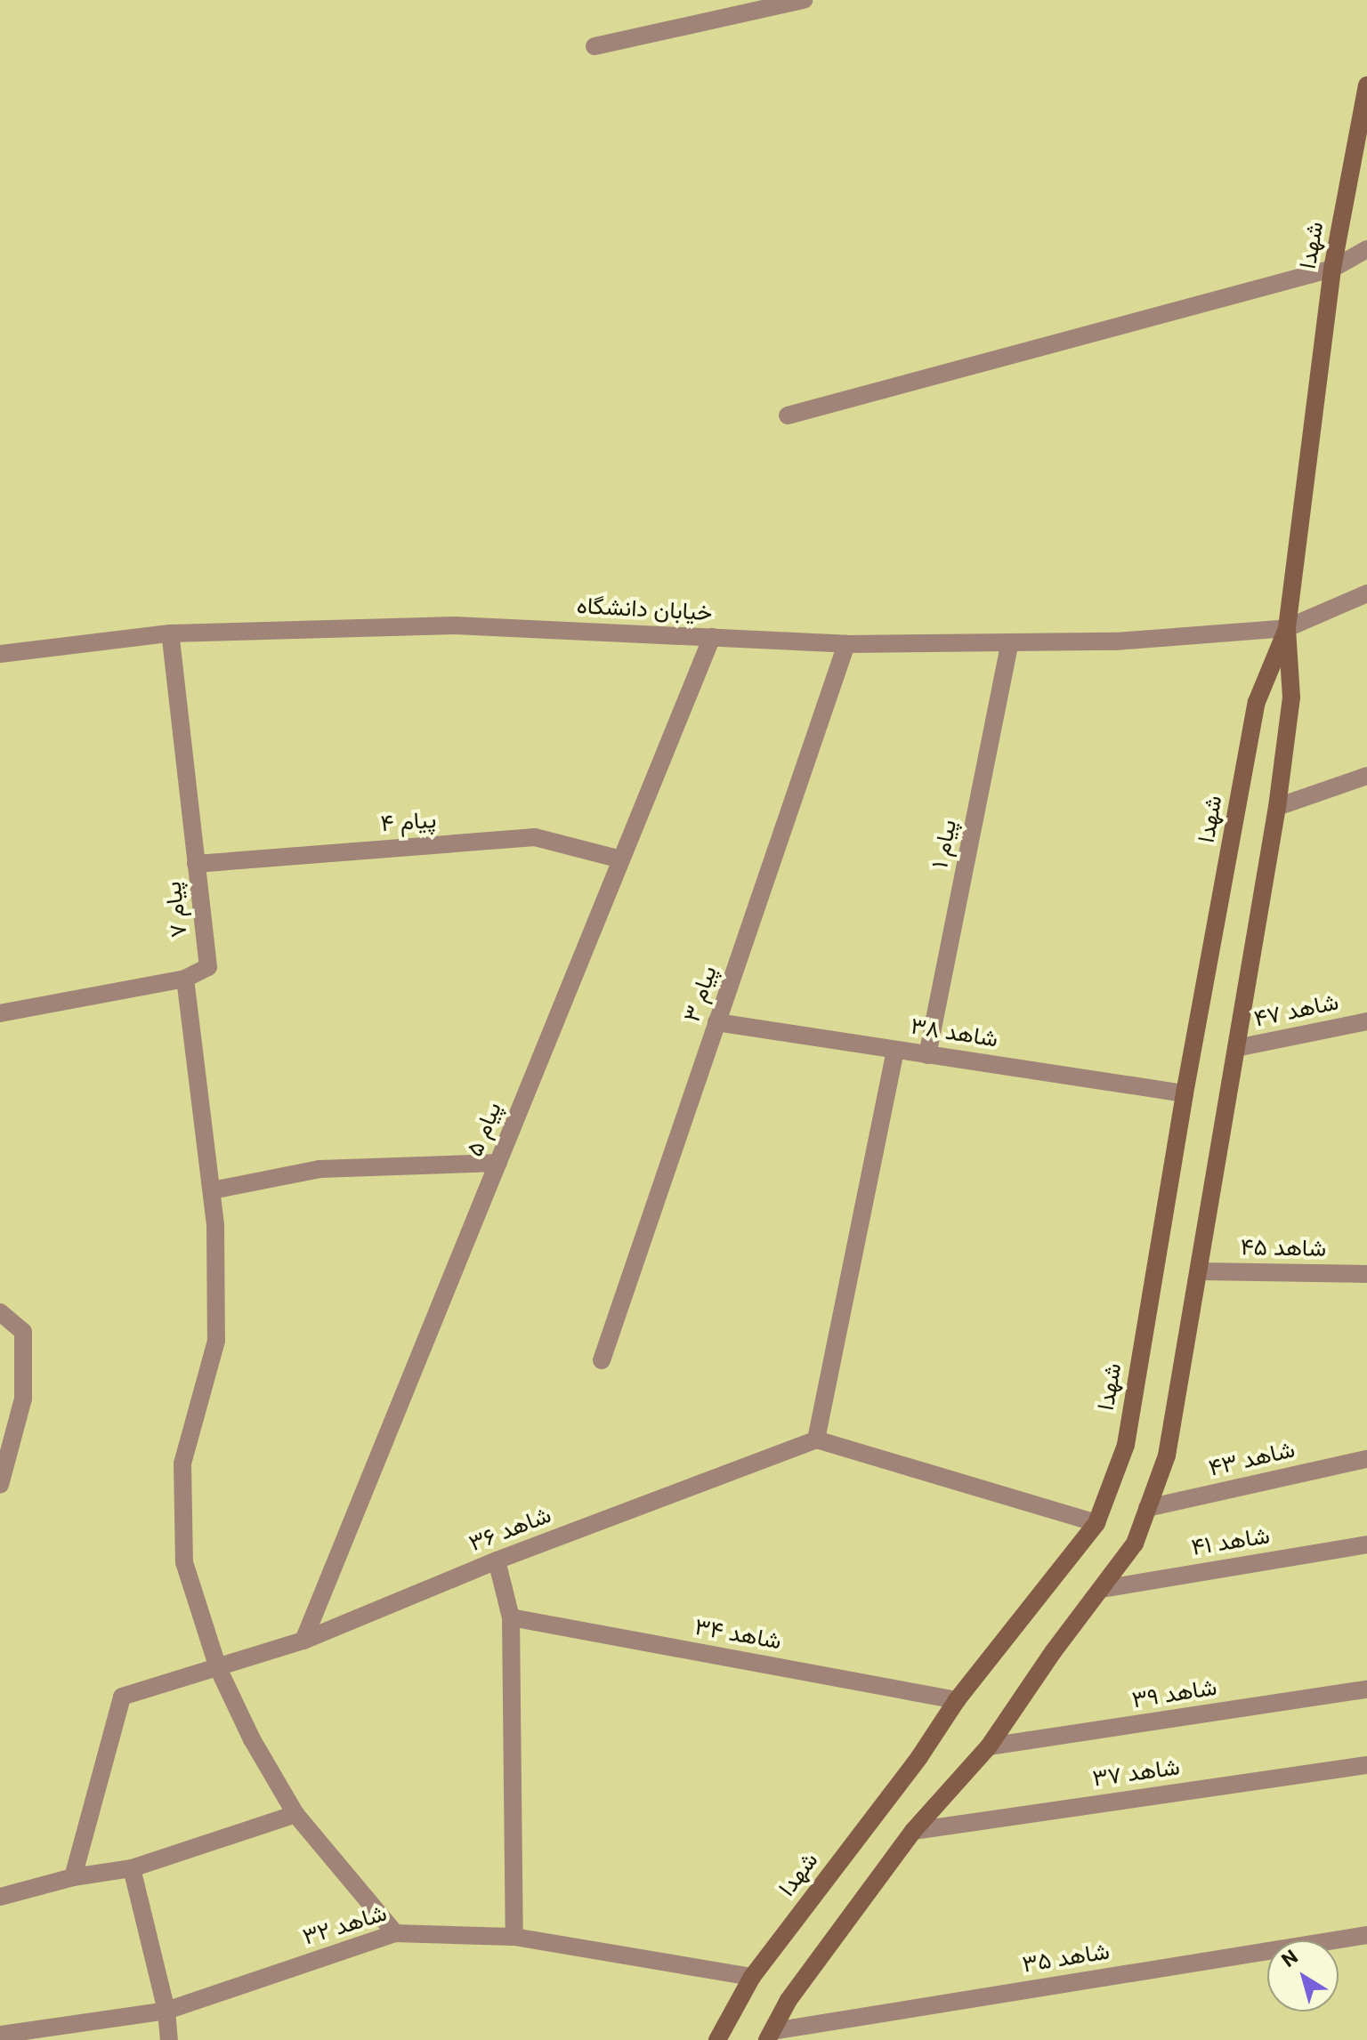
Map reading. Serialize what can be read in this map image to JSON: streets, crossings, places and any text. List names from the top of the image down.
{
  "streets": {
    "street": [
      "شهدا",
      "خیابان دانشگاه",
      "پیام ۴",
      "پیام ۱",
      "پیام ۷",
      "پیام ۳",
      "شاهد ۴۷",
      "شاهد ۳۸",
      "پیام ۵",
      "شاهد ۴۵",
      "شاهد ۴۳",
      "شاهد ۳۶",
      "شاهد ۴۱",
      "شاهد ۳۴",
      "شاهد ۳۹",
      "شاهد ۳۷",
      "شاهد ۳۲",
      "شاهد ۳۵"
    ]
  },
  "crossings": [
    ["شهدا", "خیابان دانشگاه"],
    ["شهدا", "شاهد ۴۷"],
    ["شهدا", "شاهد ۳۸"],
    ["شهدا", "شاهد ۴۵"],
    ["شهدا", "شاهد ۴۳"],
    ["شهدا", "شاهد ۴۱"],
    ["شهدا", "شاهد ۳۴"],
    ["شهدا", "شاهد ۳۹"],
    ["شهدا", "شاهد ۳۷"],
    ["شهدا", "شاهد ۳۲"],
    ["شهدا", "شاهد ۳۵"],
    ["خیابان دانشگاه", "پیام ۱"],
    ["خیابان دانشگاه", "پیام ۷"],
    ["خیابان دانشگاه", "پیام ۳"],
    ["خیابان دانشگاه", "پیام ۵"],
    ["پیام ۴", "پیام ۷"],
    ["پیام ۴", "پیام ۵"],
    ["پیام ۱", "شاهد ۳۸"],
    ["پیام ۳", "شاهد ۳۸"],
    ["پیام ۵", "شاهد ۳۶"]
  ],
  "north": "top left"
}
